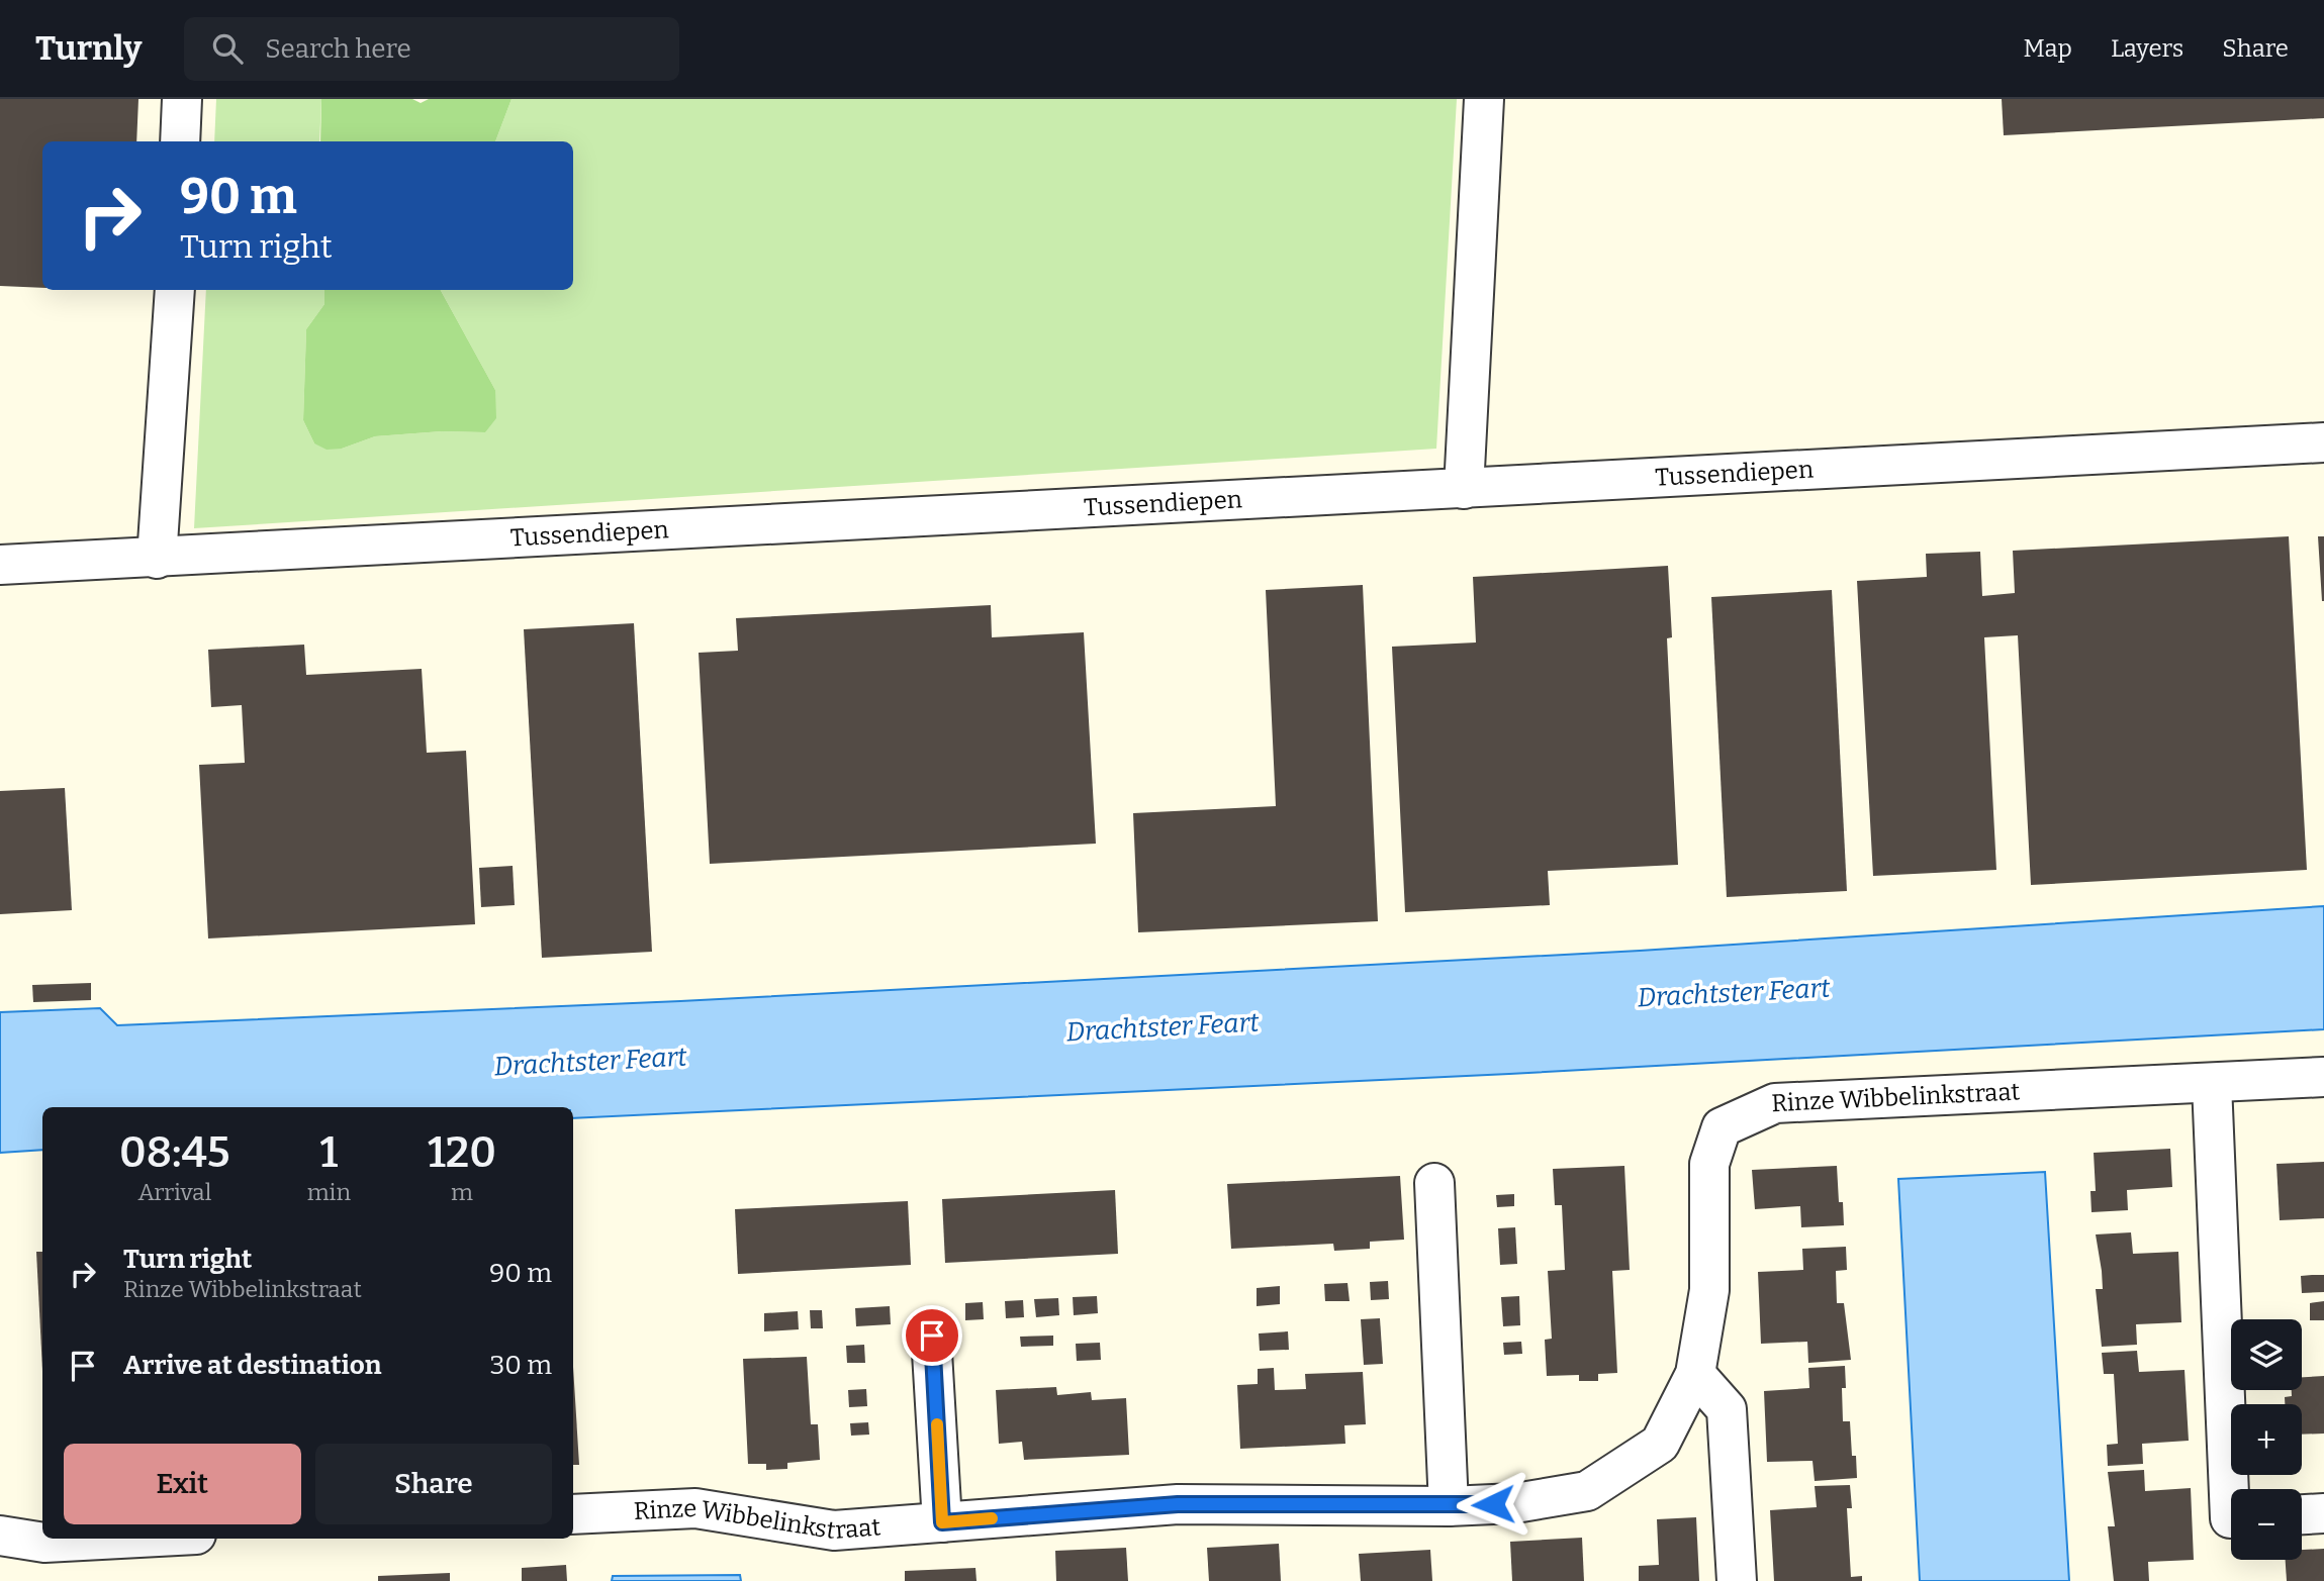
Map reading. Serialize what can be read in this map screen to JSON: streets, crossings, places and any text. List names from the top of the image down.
{
  "streets": {
    "street": ["Tussendiepen", "Rinze Wibbelinkstraat"]
  },
  "water": ["Drachtster Feart"],
  "page": {
    "header": "Turnly",
    "search": "Search here",
    "nav": ["Map", "Layers", "Share"],
    "turn": ["90 m", "Turn right"],
    "eta": [
      "08:45",
      "Arrival",
      "1",
      "min",
      "120",
      "m"
    ],
    "list": [
      {
        "name": "Turn right",
        "note": "Rinze Wibbelinkstraat",
        "value": "90 m"
      },
      {
        "name": "Arrive at destination",
        "value": "30 m"
      }
    ],
    "map_buttons": ["+", "−"],
    "buttons": ["Exit", "Share"]
  }
}
